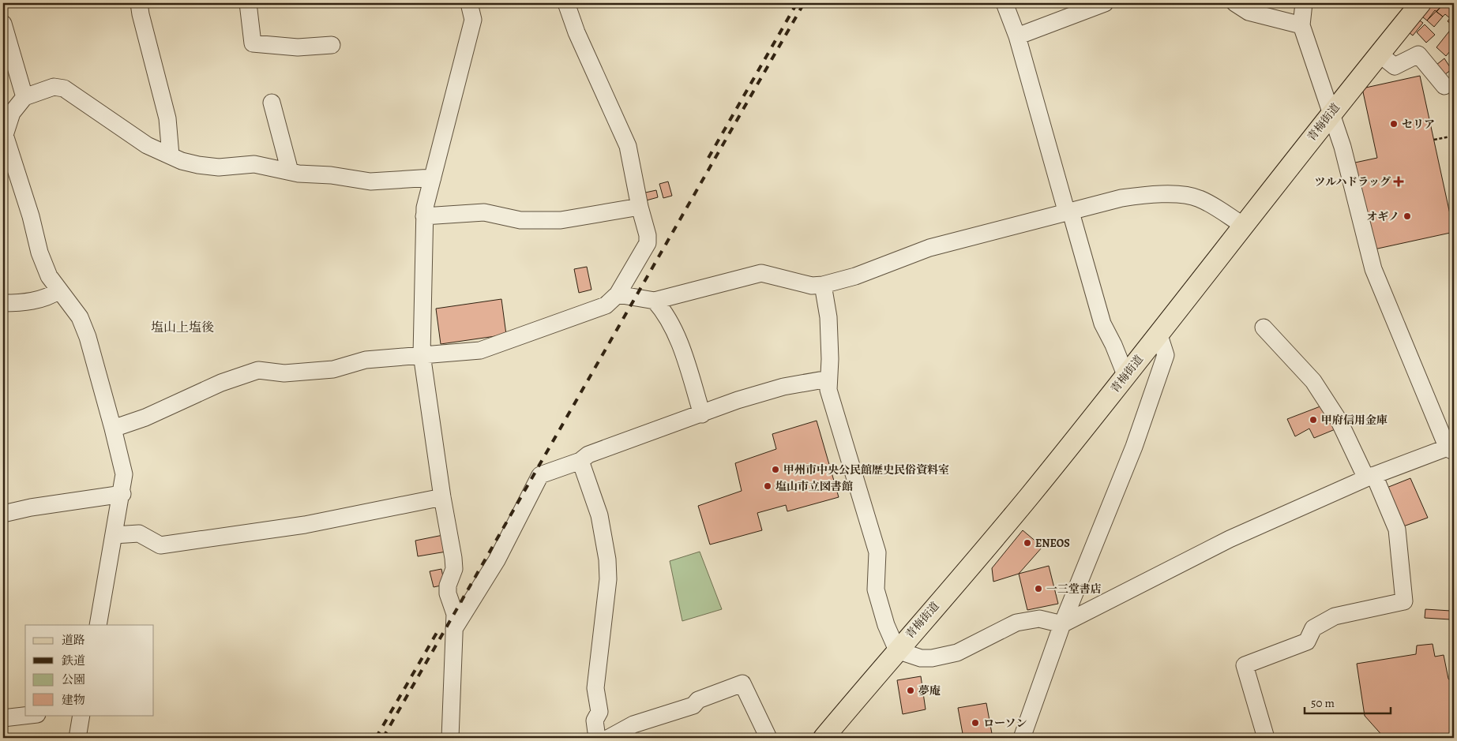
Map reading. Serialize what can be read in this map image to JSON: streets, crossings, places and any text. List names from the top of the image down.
{
  "streets": {
    "main road": ["青梅街道"]
  },
  "districts": ["塩山上塩後"],
  "places": {
    "other": [
      "セリア",
      "オギノ",
      "甲府信用金庫",
      "甲州市中央公民館歴史民俗資料室",
      "塩山市立図書館",
      "ENEOS",
      "一三堂書店",
      "夢庵",
      "ローソン"
    ],
    "health": ["ツルハドラッグ"]
  },
  "legend": [
    "道路",
    "鉄道",
    "公園",
    "建物"
  ],
  "scale_bar": "50 m"
}
